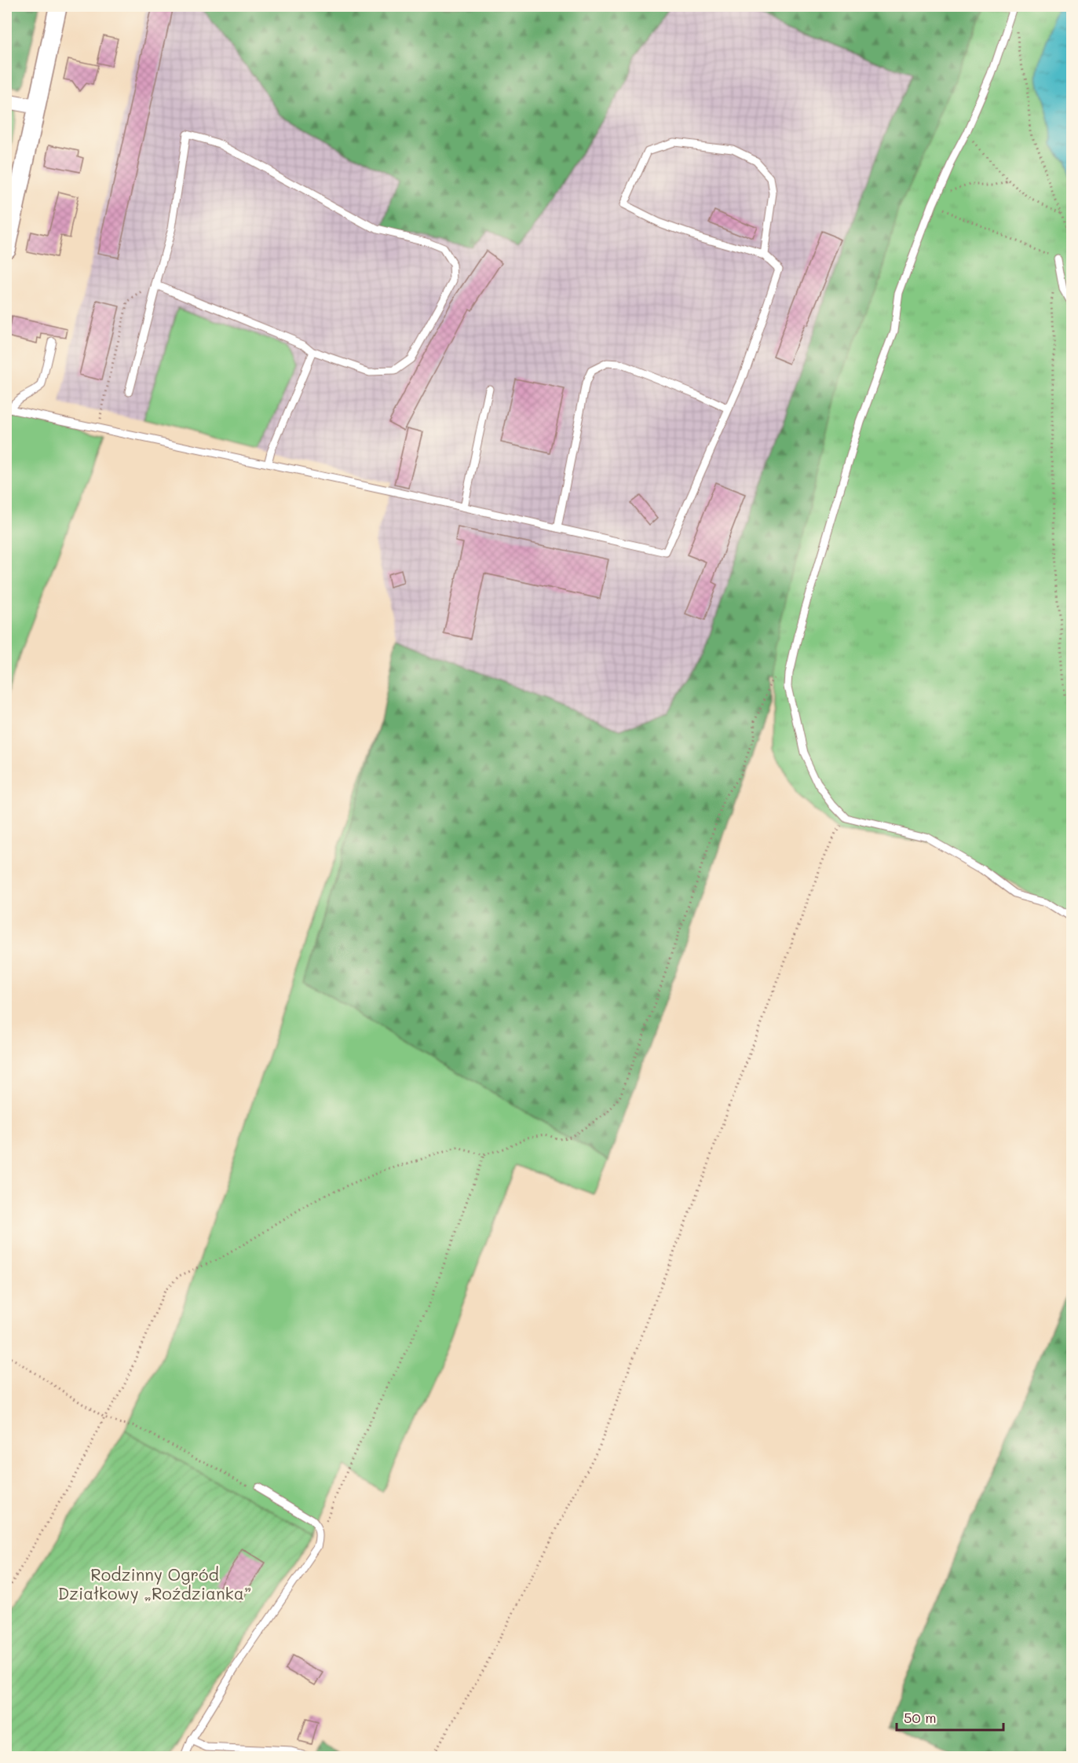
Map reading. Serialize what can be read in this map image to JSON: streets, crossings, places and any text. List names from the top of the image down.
{
  "parks": ["Rodzinny Ogród Działkowy „Roździanka”"],
  "scale_bar": "50 m"
}
